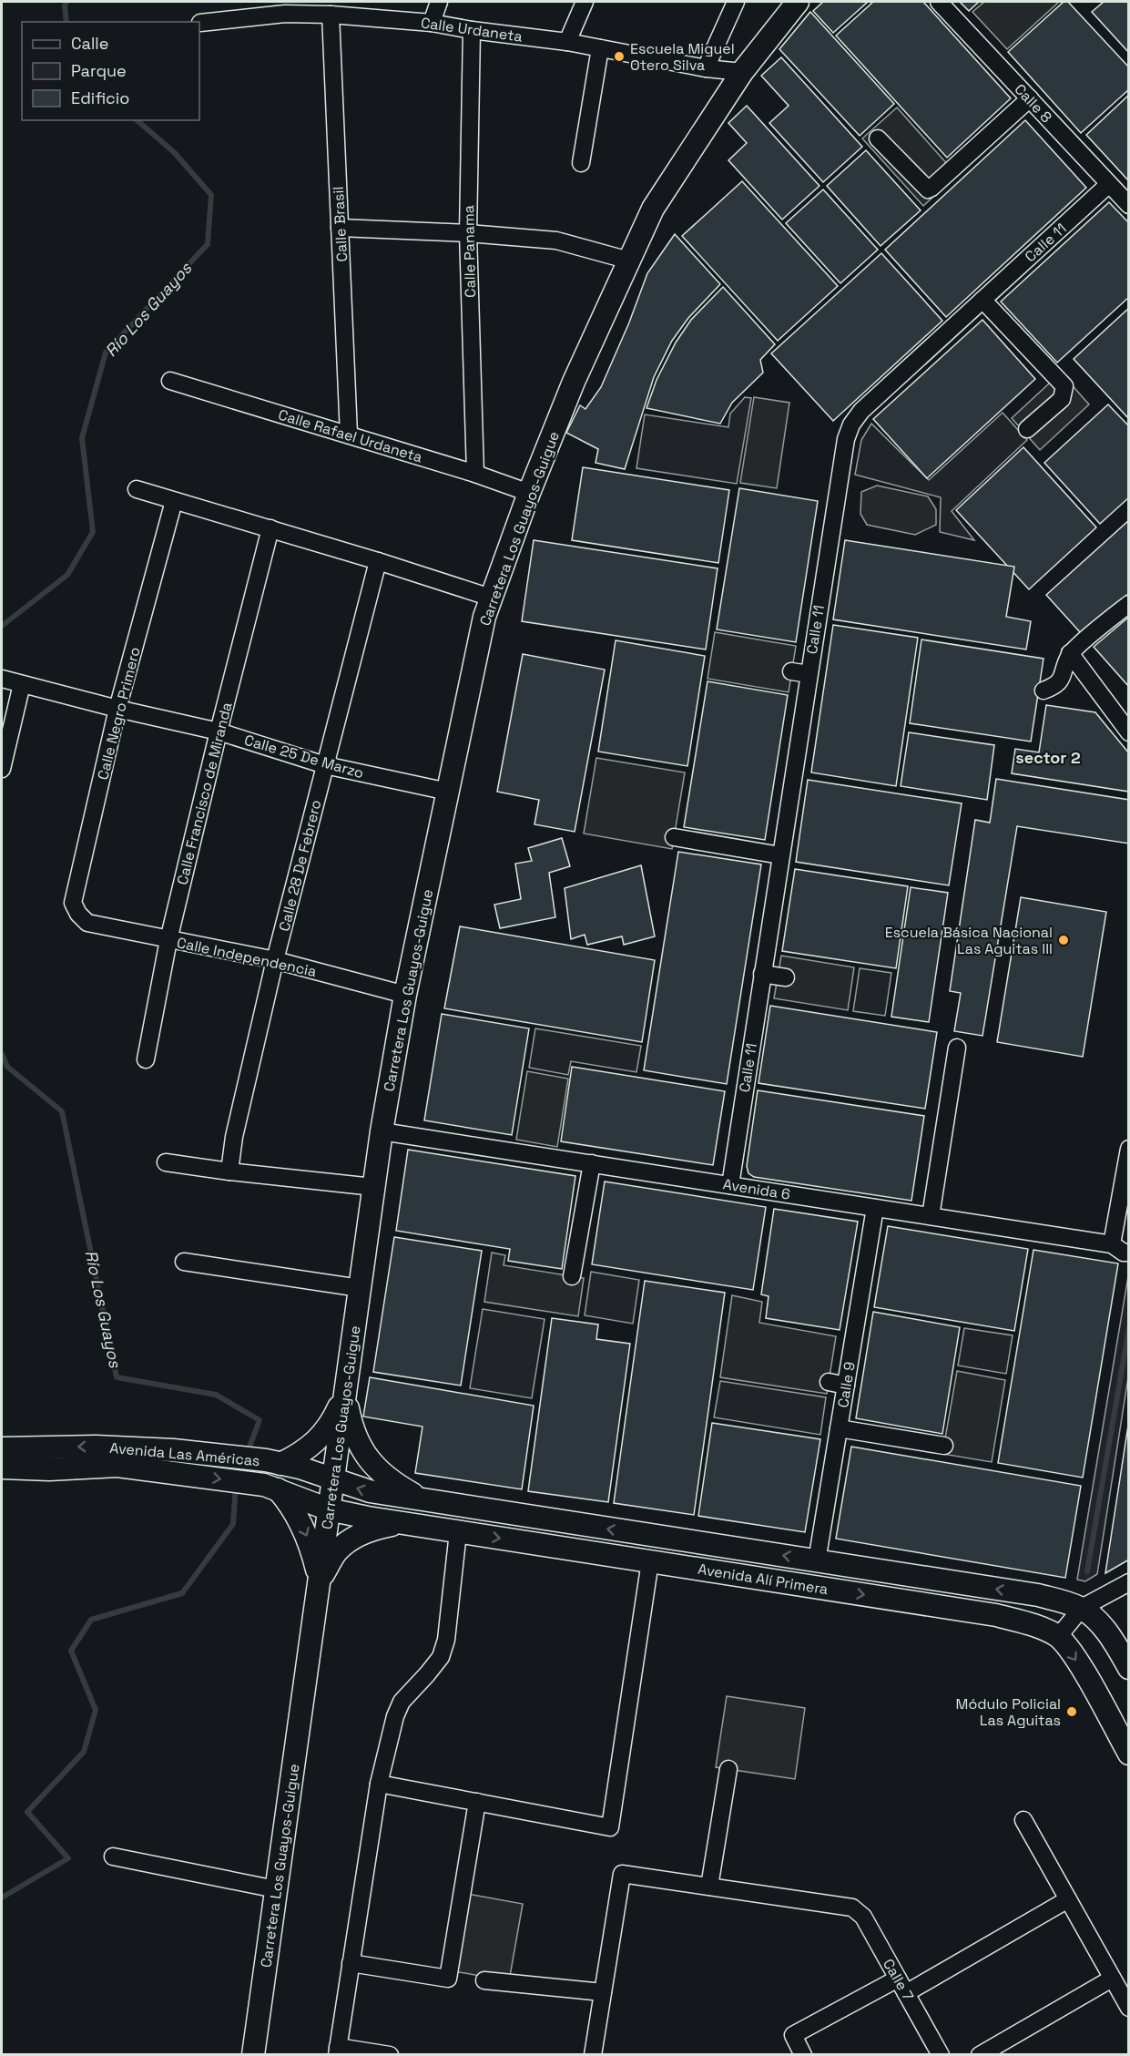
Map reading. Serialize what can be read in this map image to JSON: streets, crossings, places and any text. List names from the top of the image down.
{
  "streets": {
    "main road": ["Carretera Los Guayos-Guigue", "Avenida Las Américas", "Avenida Alí Primera"],
    "street": [
      "Calle Urdaneta",
      "Calle 8",
      "Calle Brasil",
      "Calle 11",
      "Calle Panama",
      "Calle Rafael Urdaneta",
      "Calle Negro Primero",
      "Calle 25 De Marzo",
      "Calle Francisco de Miranda",
      "Calle 28 De Febrero",
      "Calle Independencia",
      "Avenida 6",
      "Calle 9",
      "Calle 7"
    ]
  },
  "crossings": [
    ["Calle Urdaneta", "Calle Brasil"],
    ["Calle Urdaneta", "Calle Panama"],
    ["Calle Urdaneta", "Carretera Los Guayos-Guigue"],
    ["Calle 8", "Calle 11"],
    ["Calle Brasil", "Calle Rafael Urdaneta"],
    ["Calle 11", "Avenida 6"],
    ["Calle Panama", "Calle Rafael Urdaneta"],
    ["Calle Rafael Urdaneta", "Carretera Los Guayos-Guigue"],
    ["Carretera Los Guayos-Guigue", "Calle 25 De Marzo"],
    ["Carretera Los Guayos-Guigue", "Calle Independencia"],
    ["Carretera Los Guayos-Guigue", "Avenida 6"],
    ["Carretera Los Guayos-Guigue", "Avenida Las Américas"],
    ["Carretera Los Guayos-Guigue", "Avenida Alí Primera"],
    ["Calle Negro Primero", "Calle 25 De Marzo"],
    ["Calle Negro Primero", "Calle Independencia"],
    ["Calle 25 De Marzo", "Calle Francisco de Miranda"],
    ["Calle 25 De Marzo", "Calle 28 De Febrero"],
    ["Calle Francisco de Miranda", "Calle Independencia"],
    ["Calle 28 De Febrero", "Calle Independencia"],
    ["Avenida 6", "Calle 9"],
    ["Calle 9", "Avenida Alí Primera"],
    ["Avenida Las Américas", "Avenida Alí Primera"]
  ],
  "districts": ["sector 2"],
  "water": ["Río Los Guayos"],
  "places": ["Escuela Miguel Otero Silva", "Escuela Básica Nacional Las Aguitas III", "Módulo Policial Las Aguitas"],
  "legend": ["Calle", "Parque", "Edificio"]
}
